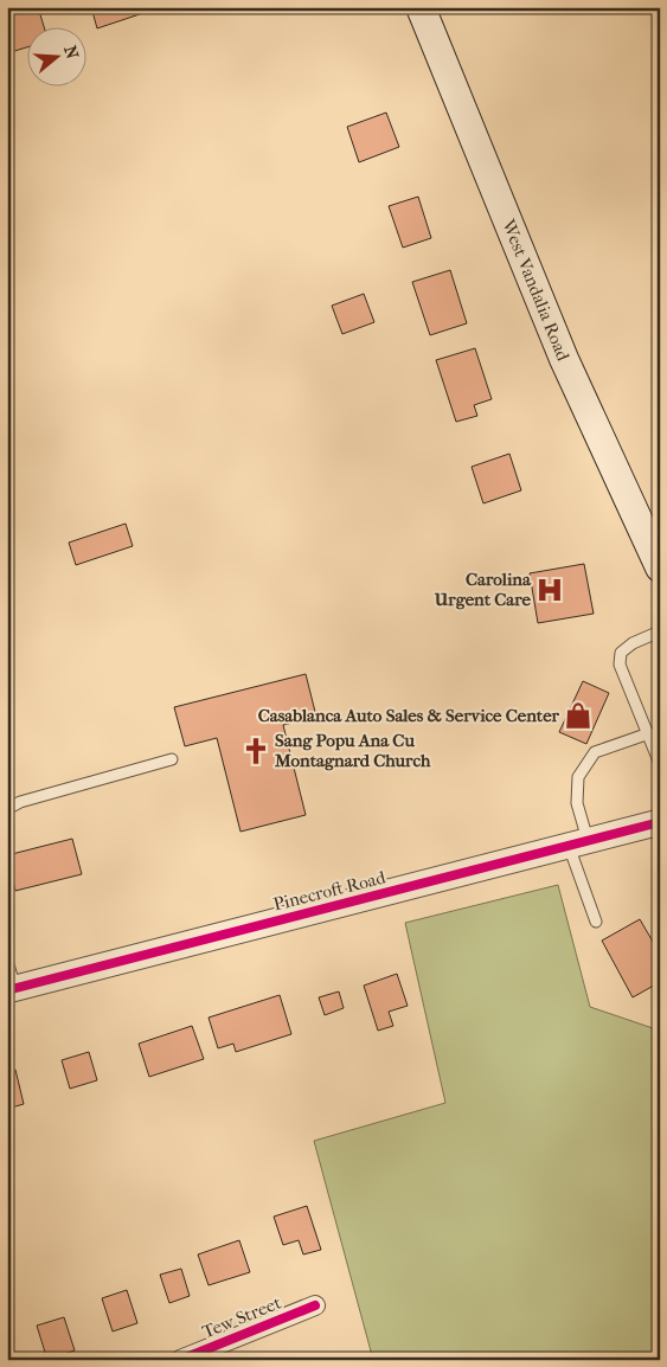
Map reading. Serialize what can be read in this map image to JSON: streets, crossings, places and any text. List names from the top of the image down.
{
  "streets": {
    "main road": ["West Vandalia Road"],
    "street": ["Pinecroft Road", "Tew Street"]
  },
  "places": {
    "hospital": ["Carolina Urgent Care"],
    "shop": ["Casablanca Auto Sales & Service Center"],
    "church": ["Sang Popu Ana Cu Montagnard Church"]
  },
  "north": "right"
}
